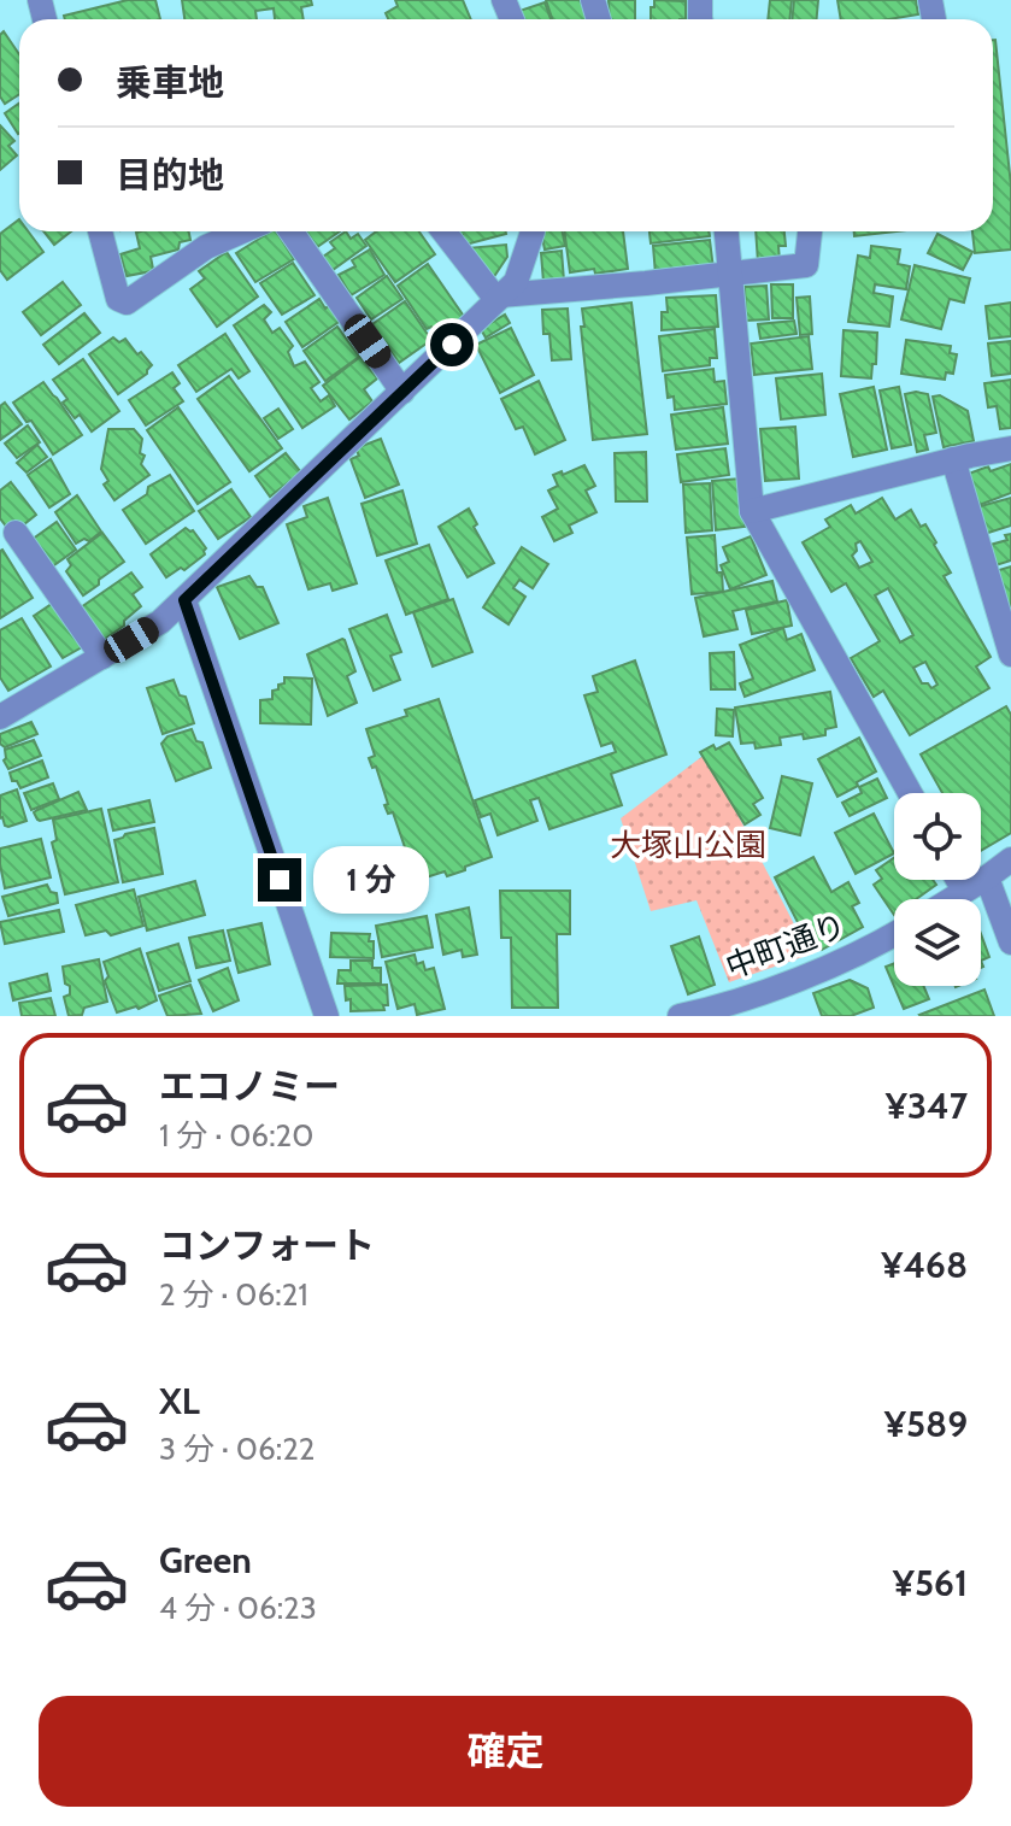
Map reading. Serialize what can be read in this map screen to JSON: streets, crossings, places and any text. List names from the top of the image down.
{
  "streets": {
    "street": ["中町通り"]
  },
  "parks": ["大塚山公園"],
  "page": {
    "banner": ["乗車地", "目的地"],
    "bubble": "1 分",
    "list": [
      {
        "name": "エコノミー",
        "note": "1 分 · 06:20",
        "value": "¥347"
      },
      {
        "name": "コンフォート",
        "note": "2 分 · 06:21",
        "value": "¥468"
      },
      {
        "name": "XL",
        "note": "3 分 · 06:22",
        "value": "¥589"
      },
      {
        "name": "Green",
        "note": "4 分 · 06:23",
        "value": "¥561"
      }
    ],
    "buttons": "確定"
  }
}
